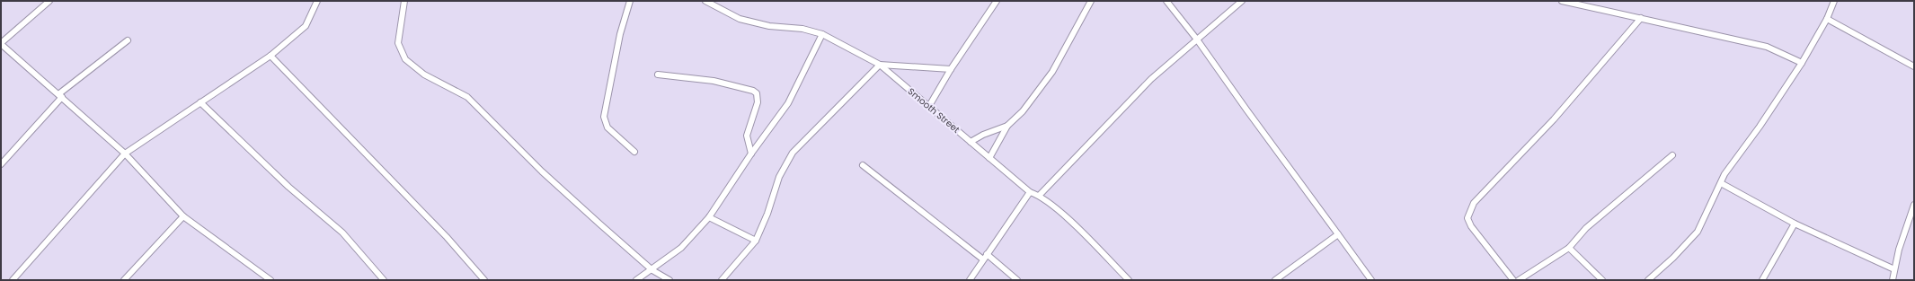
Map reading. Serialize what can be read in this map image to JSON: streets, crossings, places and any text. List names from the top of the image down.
{
  "streets": {
    "street": ["Smooth Street"]
  }
}
